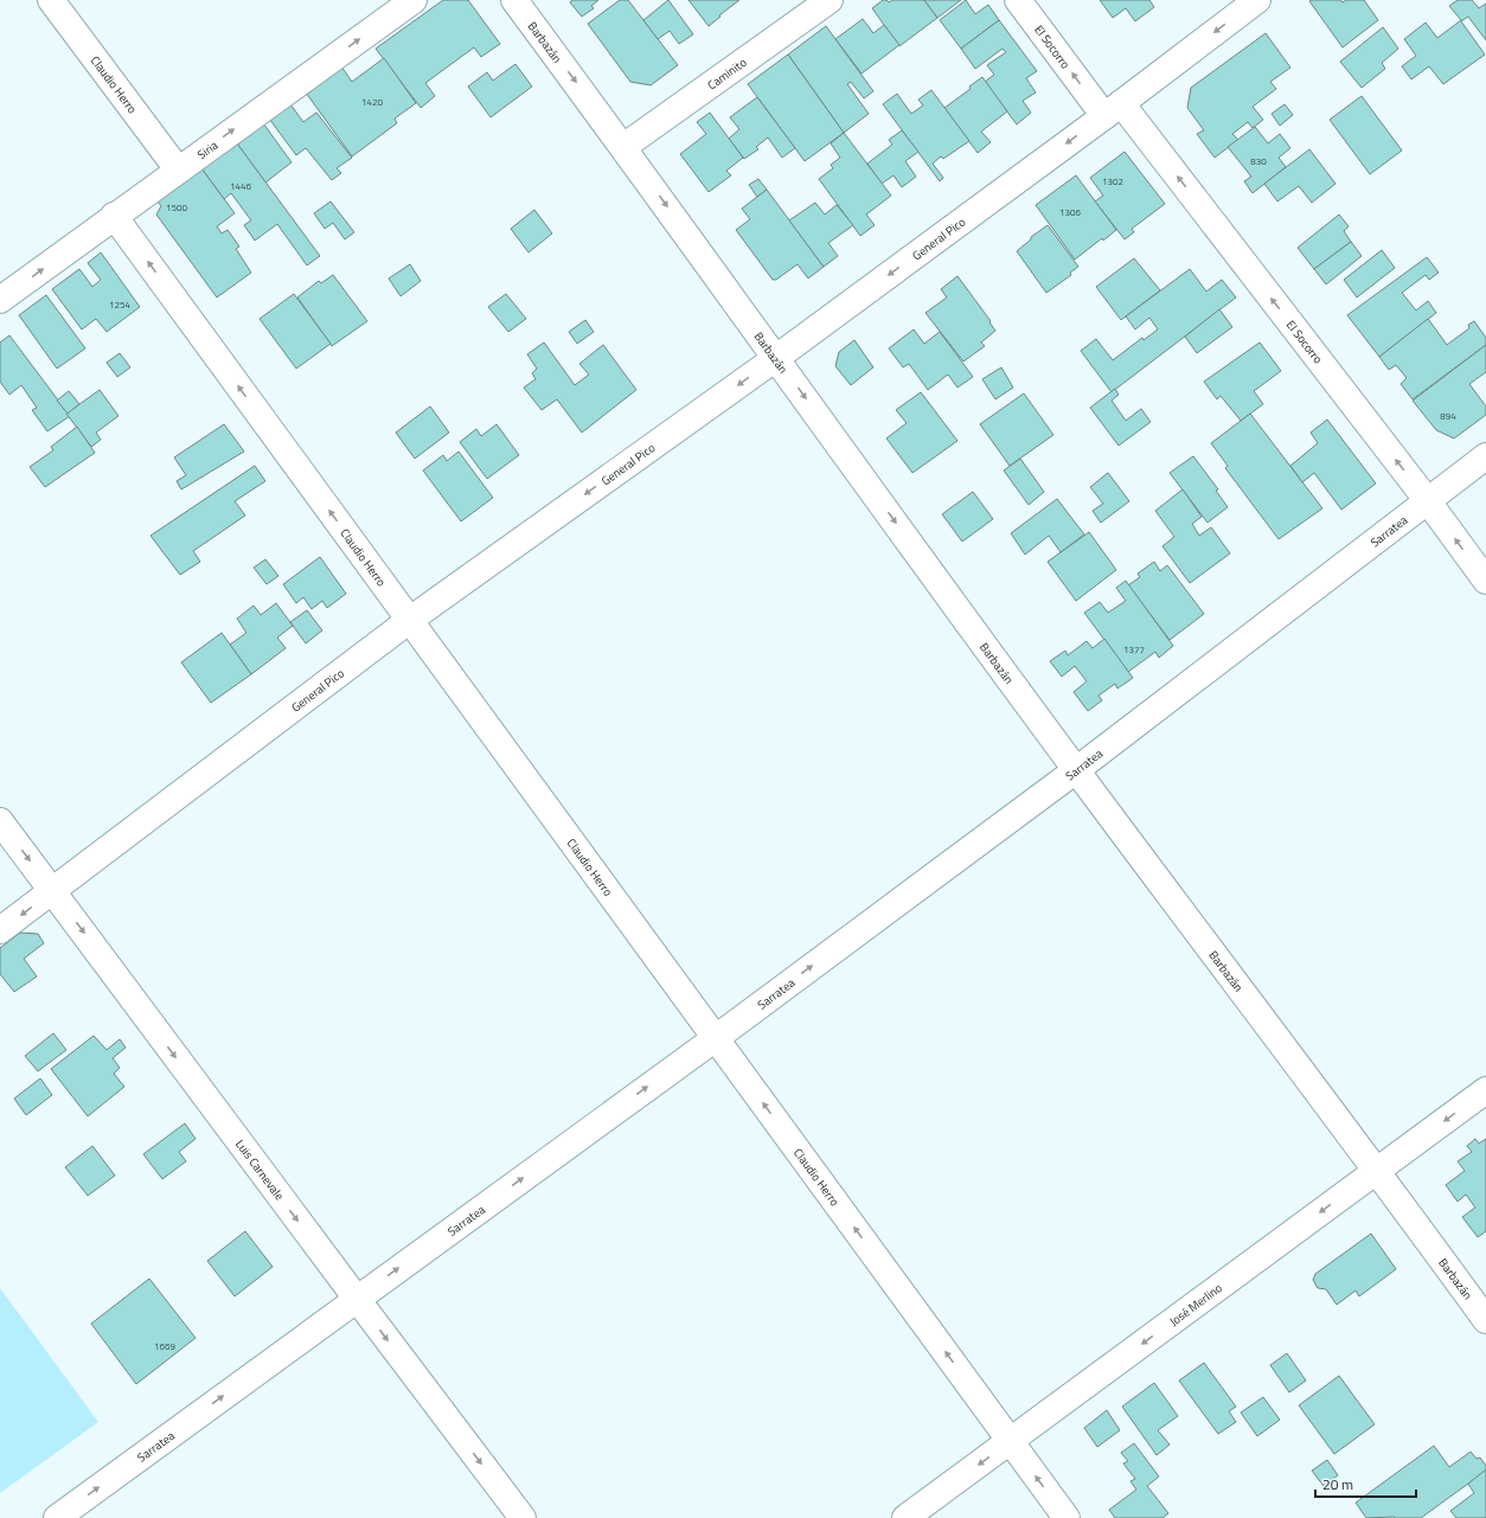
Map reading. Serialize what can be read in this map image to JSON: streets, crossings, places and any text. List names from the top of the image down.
{
  "streets": {
    "street": [
      "Barbazán",
      "El Socorro",
      "Caminito",
      "Claudio Herro",
      "Siria",
      "General Pico",
      "Sarratea",
      "Luis Carnevale",
      "José Merlino"
    ]
  },
  "crossings": [
    ["Barbazán", "Caminito"],
    ["Barbazán", "General Pico"],
    ["Barbazán", "Sarratea"],
    ["Barbazán", "José Merlino"],
    ["El Socorro", "General Pico"],
    ["El Socorro", "Sarratea"],
    ["Claudio Herro", "Siria"],
    ["Claudio Herro", "General Pico"],
    ["Claudio Herro", "Sarratea"],
    ["Claudio Herro", "José Merlino"],
    ["General Pico", "Luis Carnevale"],
    ["Sarratea", "Luis Carnevale"]
  ],
  "one_way": [
    "Barbazán",
    "El Socorro",
    "Claudio Herro",
    "Siria",
    "General Pico",
    "Sarratea",
    "Luis Carnevale",
    "José Merlino"
  ],
  "house_numbers": [
    "1420",
    "830",
    "1302",
    "1446",
    "1500",
    "1306",
    "1254",
    "894",
    "1377",
    "1669"
  ],
  "scale_bar": "20 m"
}
